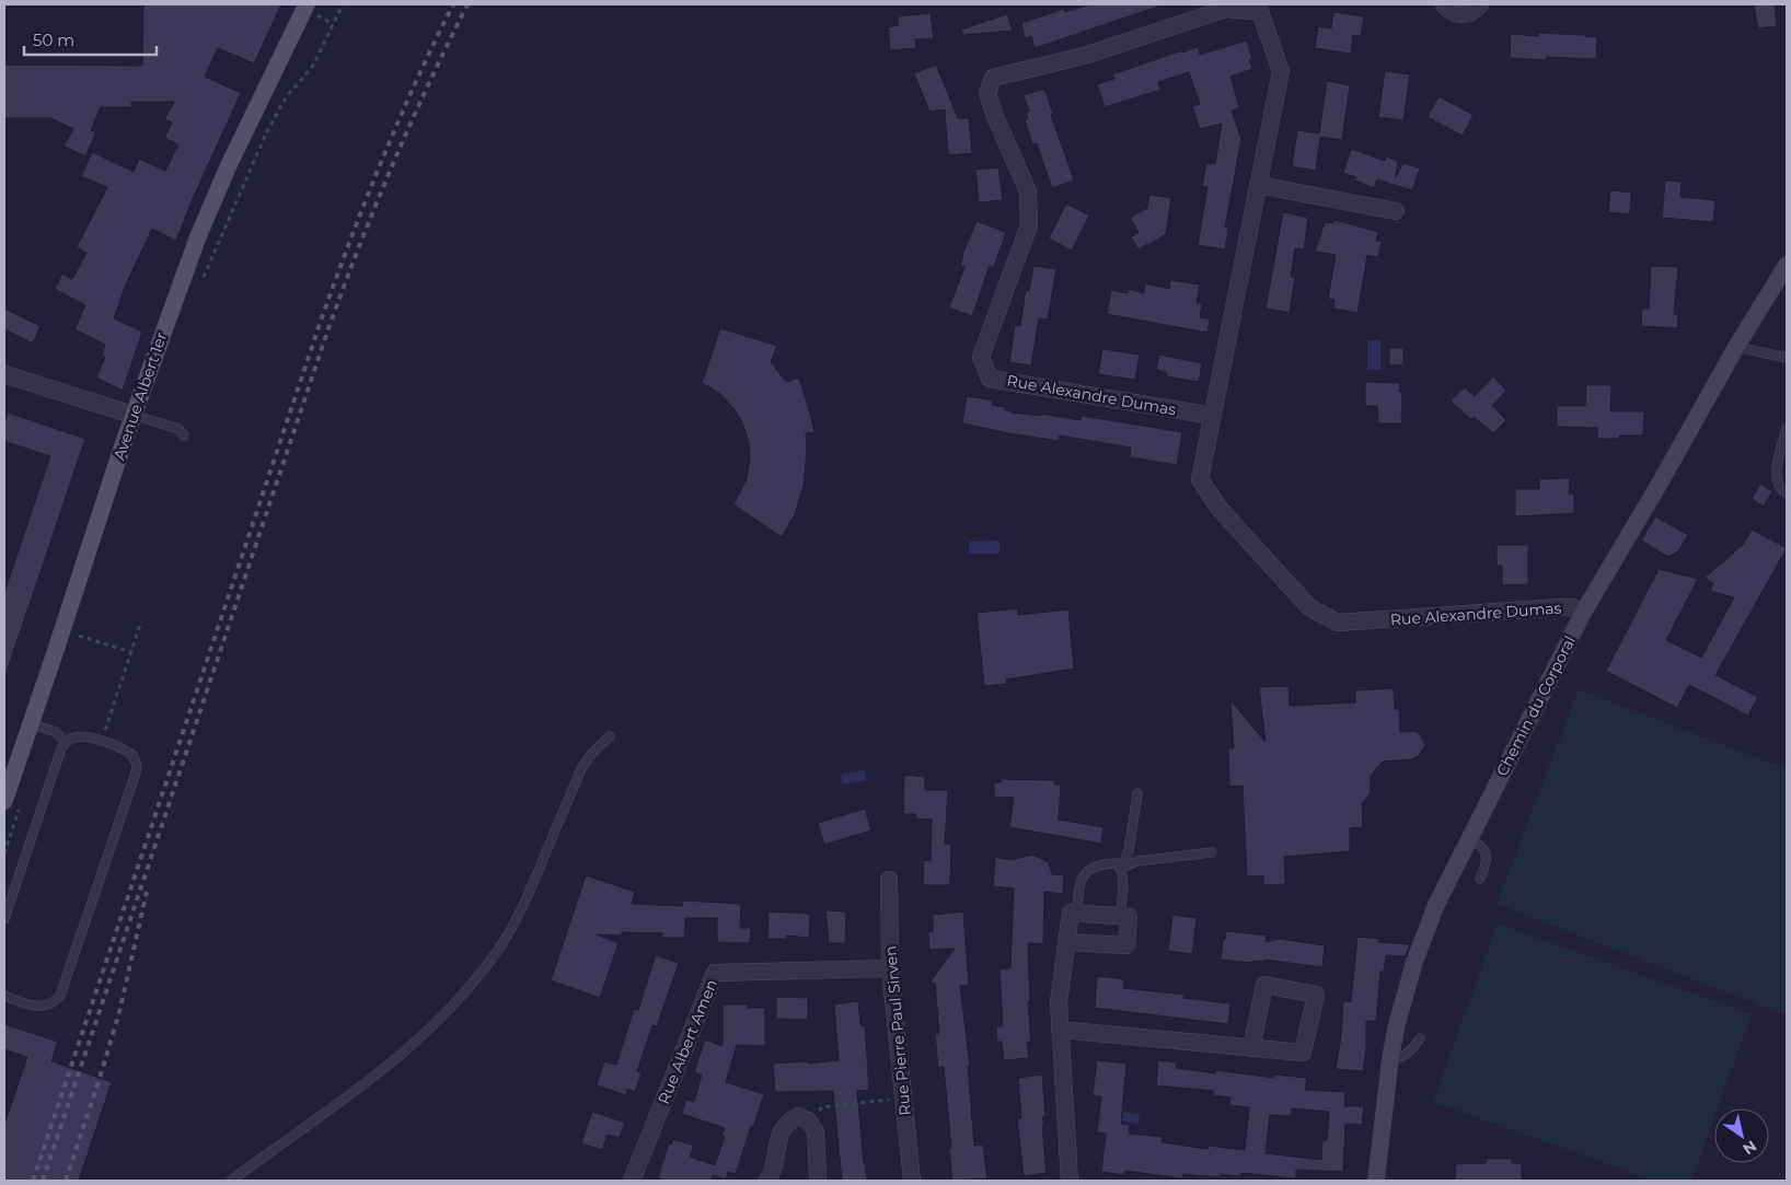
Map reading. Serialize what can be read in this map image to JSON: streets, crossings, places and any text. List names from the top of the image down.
{
  "streets": {
    "main road": ["Avenue Albert 1er"],
    "street": [
      "Rue Alexandre Dumas",
      "Chemin du Corporal",
      "Rue Pierre Paul Sirven",
      "Rue Albert Amen"
    ]
  },
  "crossings": [
    ["Rue Alexandre Dumas", "Chemin du Corporal"],
    ["Rue Pierre Paul Sirven", "Rue Albert Amen"]
  ],
  "scale_bar": "50 m",
  "north": "bottom right"
}
